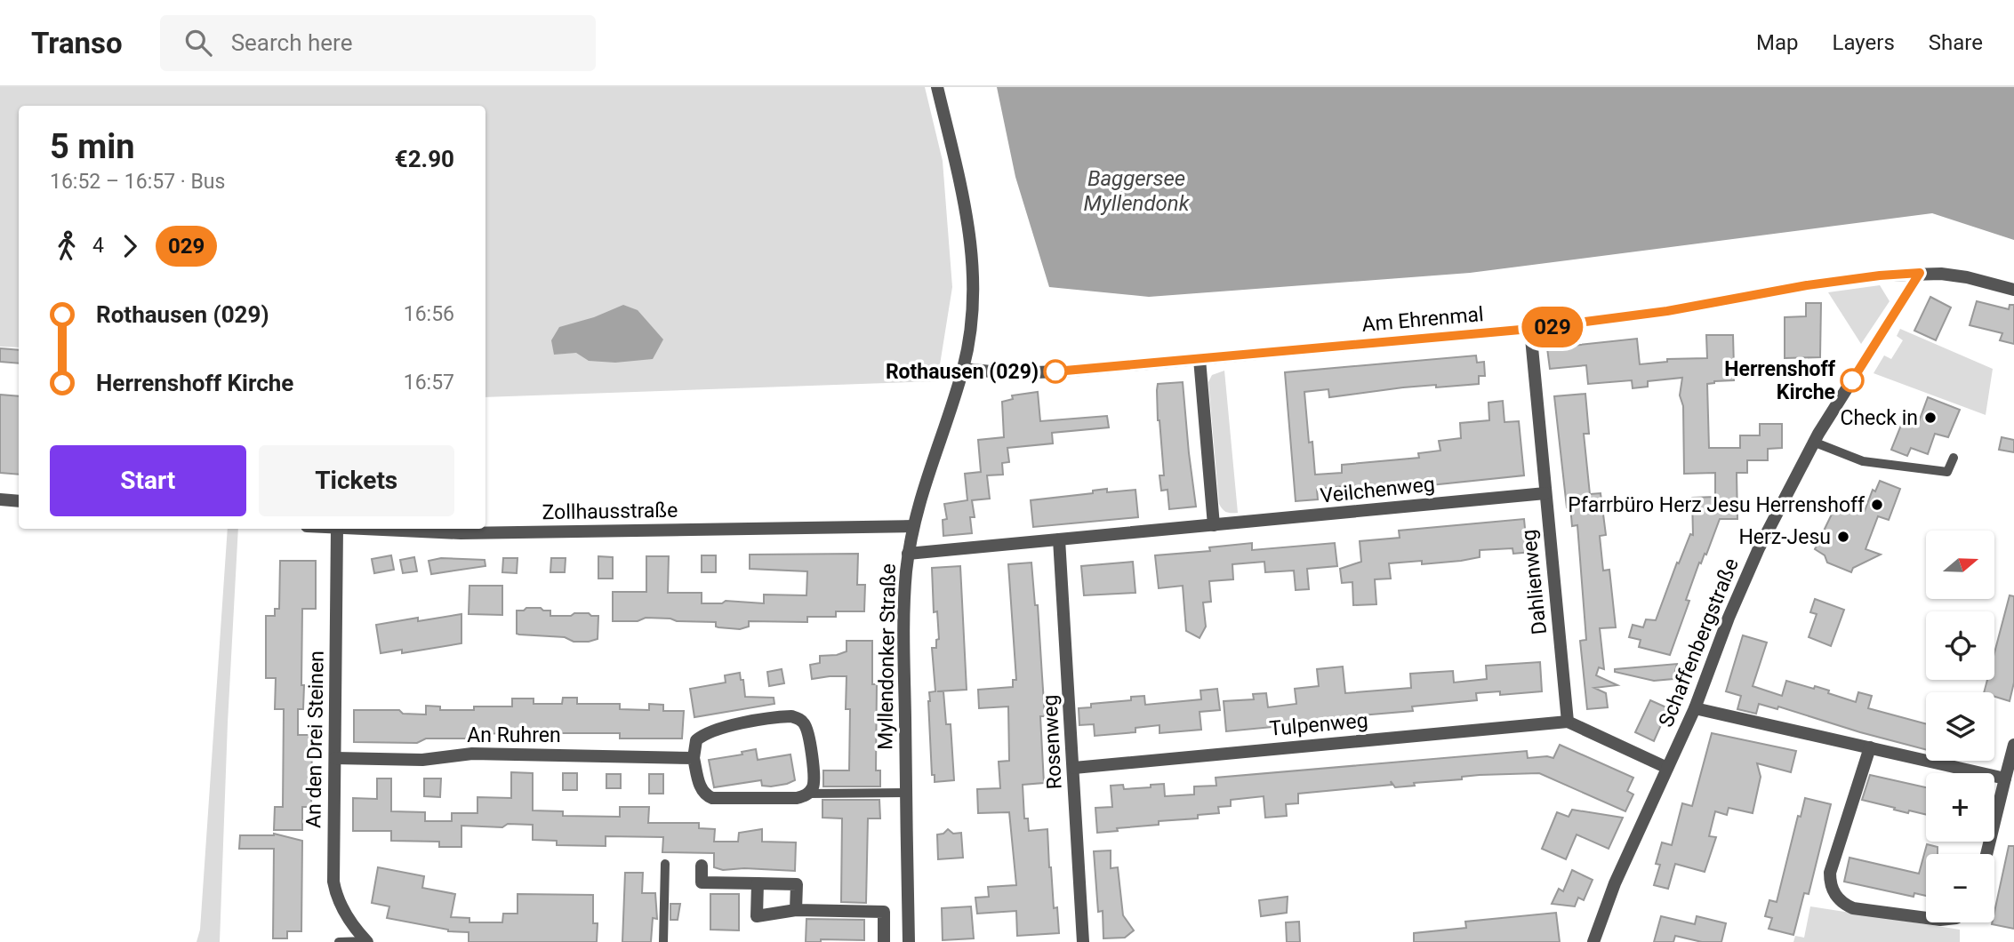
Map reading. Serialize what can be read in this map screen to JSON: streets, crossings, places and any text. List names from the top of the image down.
{
  "streets": {
    "street": [
      "Am Ehrenmal",
      "Veilchenweg",
      "Zollhausstraße",
      "Dahlienweg",
      "Schaffenbergstraße",
      "Myllendonker Straße",
      "Tulpenweg",
      "An Ruhren",
      "An den Drei Steinen",
      "Rosenweg"
    ]
  },
  "crossings": [
    ["Am Ehrenmal", "Dahlienweg"],
    ["Am Ehrenmal", "Schaffenbergstraße"],
    ["Am Ehrenmal", "Myllendonker Straße"],
    ["Veilchenweg", "Dahlienweg"],
    ["Veilchenweg", "Myllendonker Straße"],
    ["Veilchenweg", "Rosenweg"],
    ["Zollhausstraße", "Myllendonker Straße"],
    ["Dahlienweg", "Tulpenweg"],
    ["Tulpenweg", "Rosenweg"],
    ["An Ruhren", "An den Drei Steinen"]
  ],
  "water": ["Baggersee Myllendonk"],
  "places": [
    "Rothausen (029)",
    "Herrenshoff Kirche",
    "Check in",
    "Pfarrbüro Herz Jesu Herrenshoff",
    "Herz-Jesu"
  ],
  "lines": ["bus line 029"],
  "north": "right",
  "page": {
    "header": "Transo",
    "search": "Search here",
    "nav": ["Map", "Layers", "Share"],
    "on_map": "029",
    "heading": ["5 min", "16:52 – 16:57 · Bus", "€2.90"],
    "legs": ["4", "029"],
    "list": [
      {
        "name": "Rothausen (029)",
        "value": "16:56"
      },
      {
        "name": "Herrenshoff Kirche",
        "value": "16:57"
      }
    ],
    "buttons": ["Start", "Tickets"],
    "map_buttons": ["+", "−"]
  }
}
